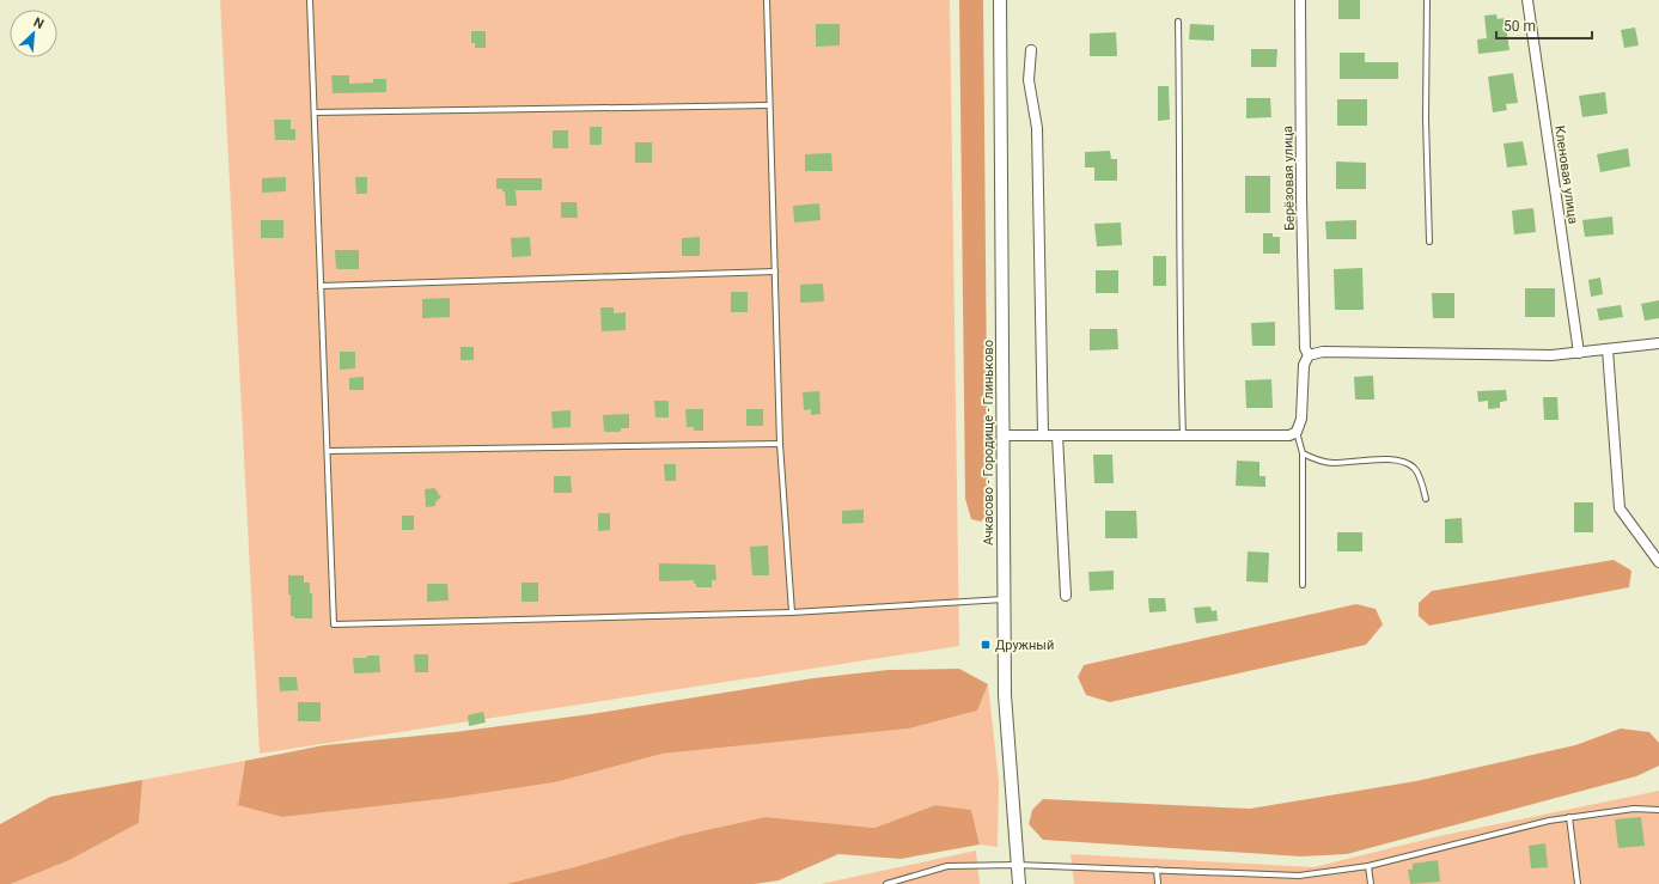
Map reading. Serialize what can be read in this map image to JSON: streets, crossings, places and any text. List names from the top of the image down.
{
  "streets": {
    "street": ["Кленовая улица", "Берёзовая улица", "Ачкасово - Городище - Глиньково"]
  },
  "places": {
    "transit": ["Дружный"]
  },
  "scale_bar": "50 m",
  "north": "top right"
}
